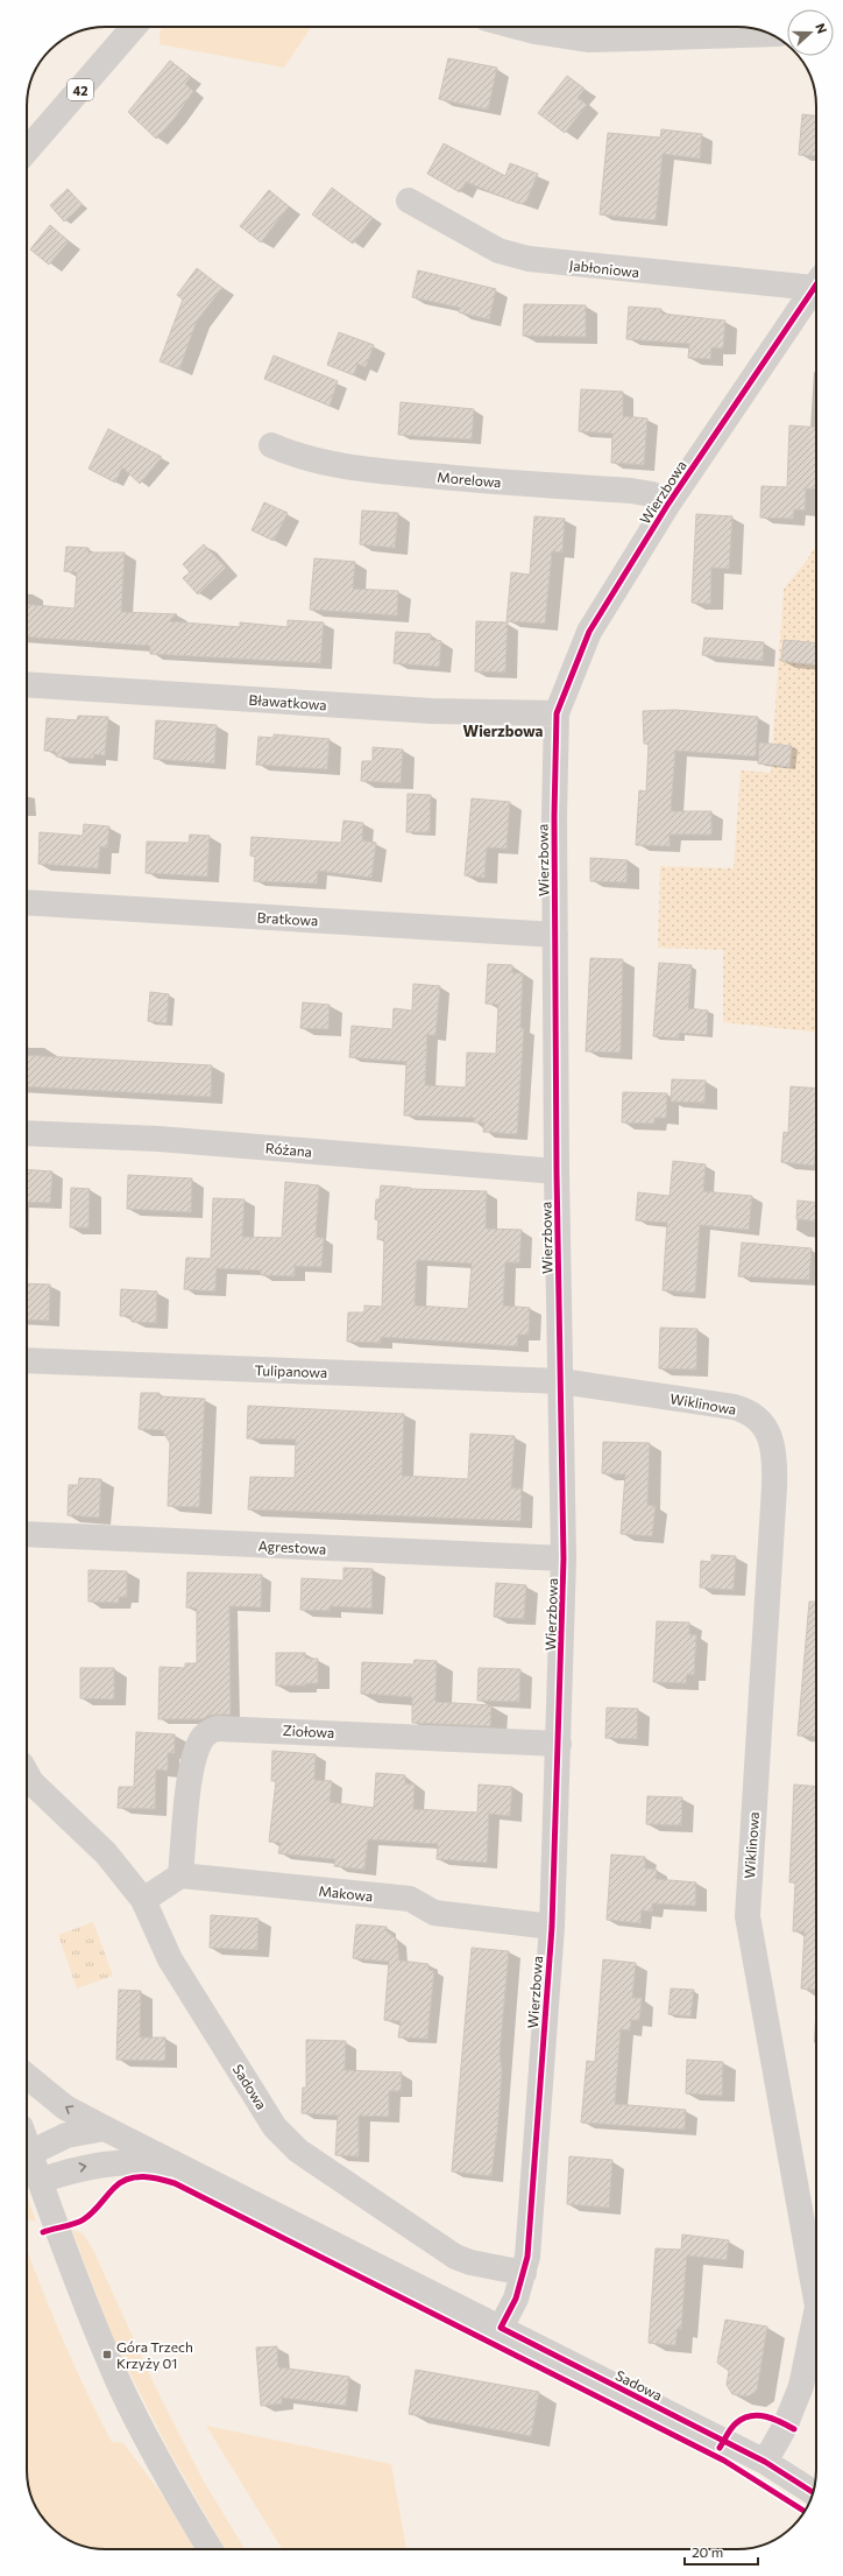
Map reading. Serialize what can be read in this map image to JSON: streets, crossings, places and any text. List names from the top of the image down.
{
  "streets": {
    "street": [
      "42",
      "Jabłoniowa",
      "Morelowa",
      "Wierzbowa",
      "Bławatkowa",
      "Bratkowa",
      "Różana",
      "Tulipanowa",
      "Wiklinowa",
      "Agrestowa",
      "Ziołowa",
      "Makowa",
      "Sadowa"
    ]
  },
  "crossings": [
    ["Morelowa", "Wierzbowa"],
    ["Wierzbowa", "Bławatkowa"],
    ["Wierzbowa", "Bratkowa"],
    ["Wierzbowa", "Różana"],
    ["Wierzbowa", "Tulipanowa"],
    ["Wierzbowa", "Wiklinowa"],
    ["Wierzbowa", "Agrestowa"],
    ["Wierzbowa", "Ziołowa"],
    ["Wierzbowa", "Makowa"],
    ["Wierzbowa", "Sadowa"],
    ["Tulipanowa", "Wiklinowa"],
    ["Wiklinowa", "Sadowa"],
    ["Ziołowa", "Makowa"]
  ],
  "districts": ["Wierzbowa"],
  "places": {
    "transit": ["Góra Trzech Krzyży 01"]
  },
  "scale_bar": "20 m",
  "north": "right"
}
